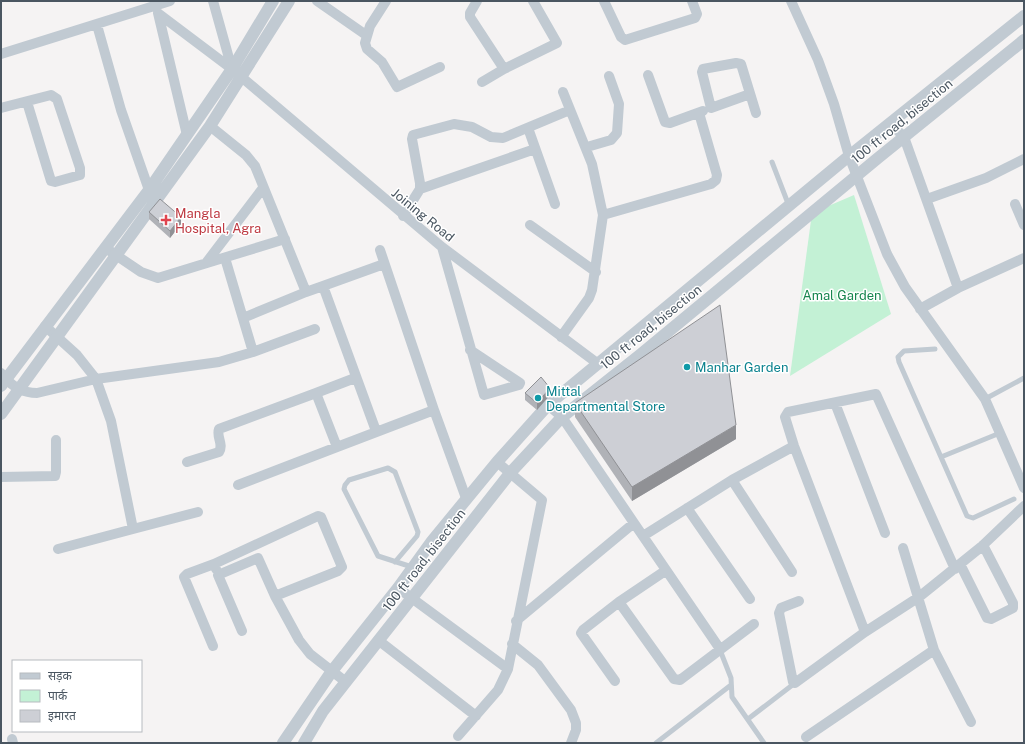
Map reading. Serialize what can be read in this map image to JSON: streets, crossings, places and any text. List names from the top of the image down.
{
  "streets": {
    "street": ["100 ft road, bisection", "Joining Road"]
  },
  "crossings": [
    ["100 ft road, bisection", "Joining Road"]
  ],
  "parks": ["Amal Garden"],
  "places": {
    "health": ["Mangla Hospital, Agra"],
    "other": ["Manhar Garden", "Mittal Departmental Store"]
  },
  "legend": ["सड़क", "पार्क", "इमारत"]
}
